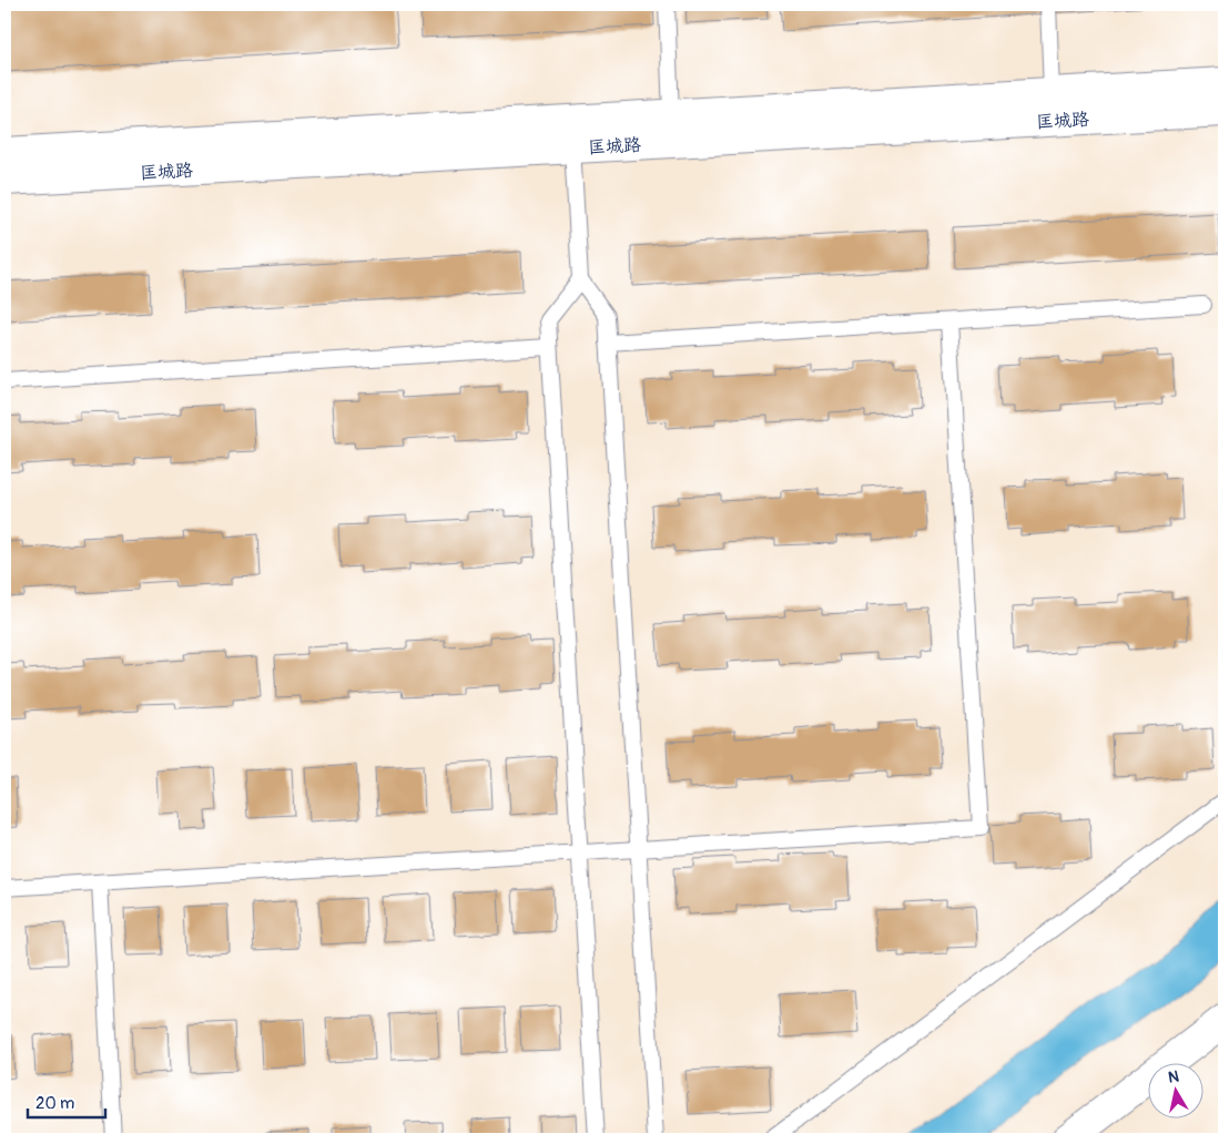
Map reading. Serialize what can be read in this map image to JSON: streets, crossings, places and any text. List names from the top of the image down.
{
  "streets": {
    "main road": ["匡城路"]
  },
  "scale_bar": "20 m",
  "north": "top"
}
